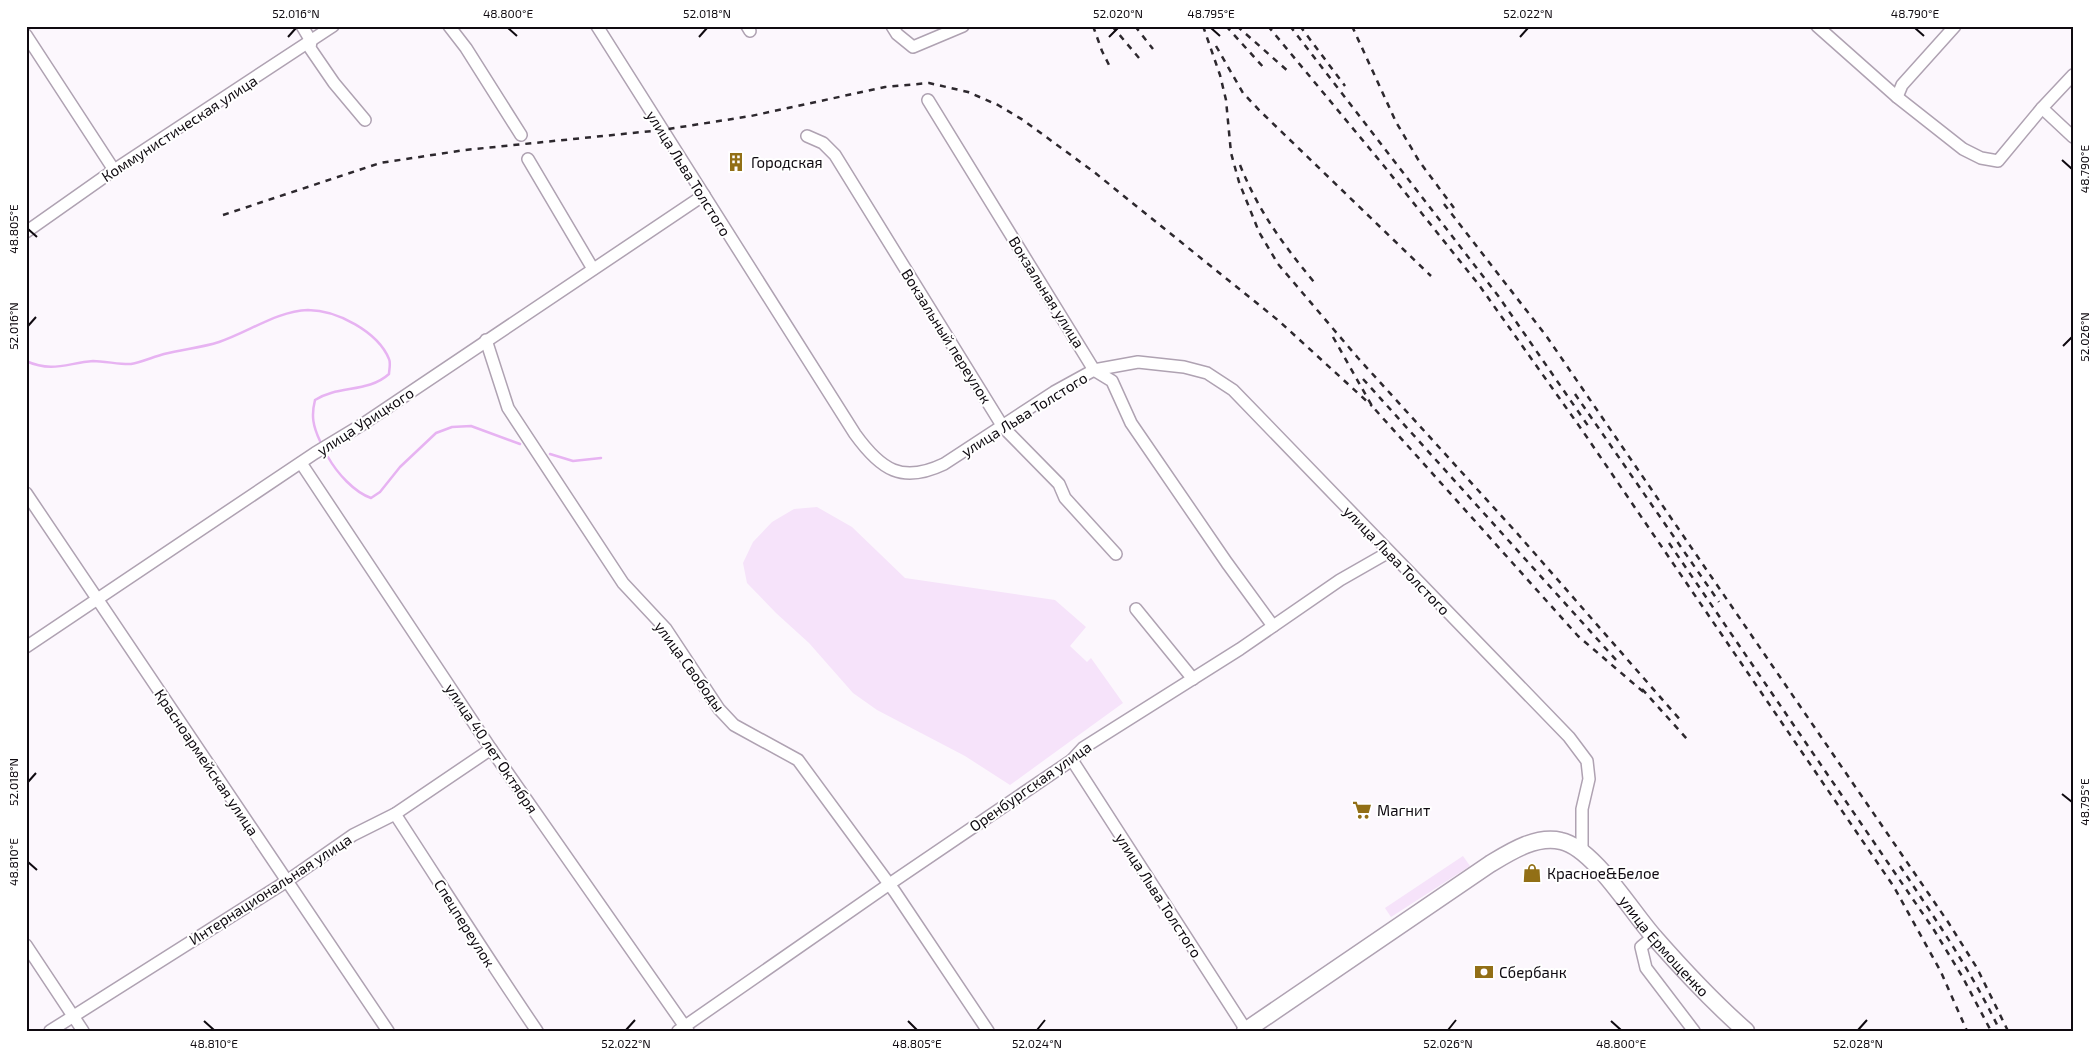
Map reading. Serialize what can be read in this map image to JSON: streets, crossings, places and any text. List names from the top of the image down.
{
  "streets": {
    "highway": ["улица Ермощенко"],
    "street": [
      "Коммунистическая улица",
      "улица Льва Толстого",
      "Вокзальная улица",
      "Вокзальный переулок",
      "улица Урицкого",
      "улица Свободы",
      "улица 40 лет Октября",
      "Красноармейская улица",
      "Оренбургская улица",
      "Интернациональная улица",
      "Спецпереулок"
    ]
  },
  "crossings": [
    ["улица Льва Толстого", "Вокзальная улица"],
    ["улица Льва Толстого", "Вокзальный переулок"],
    ["улица Льва Толстого", "улица Урицкого"],
    ["улица Льва Толстого", "Оренбургская улица"],
    ["улица Льва Толстого", "улица Ермощенко"],
    ["Вокзальная улица", "Оренбургская улица"],
    ["улица Урицкого", "улица Свободы"],
    ["улица Урицкого", "улица 40 лет Октября"],
    ["улица Урицкого", "Красноармейская улица"],
    ["улица Свободы", "Оренбургская улица"],
    ["улица 40 лет Октября", "Оренбургская улица"],
    ["улица 40 лет Октября", "Интернациональная улица"],
    ["Красноармейская улица", "Интернациональная улица"],
    ["Интернациональная улица", "Спецпереулок"]
  ],
  "places": {
    "building": ["Городская"],
    "supermarket": ["Магнит"],
    "shop": ["Красное&Белое"],
    "bank": ["Сбербанк"]
  },
  "coordinates": [
    "52.016°N",
    "48.800°E",
    "52.018°N",
    "52.020°N",
    "48.795°E",
    "52.022°N",
    "48.790°E",
    "48.805°E",
    "52.026°N",
    "48.810°E",
    "52.024°N",
    "52.028°N"
  ]
}
